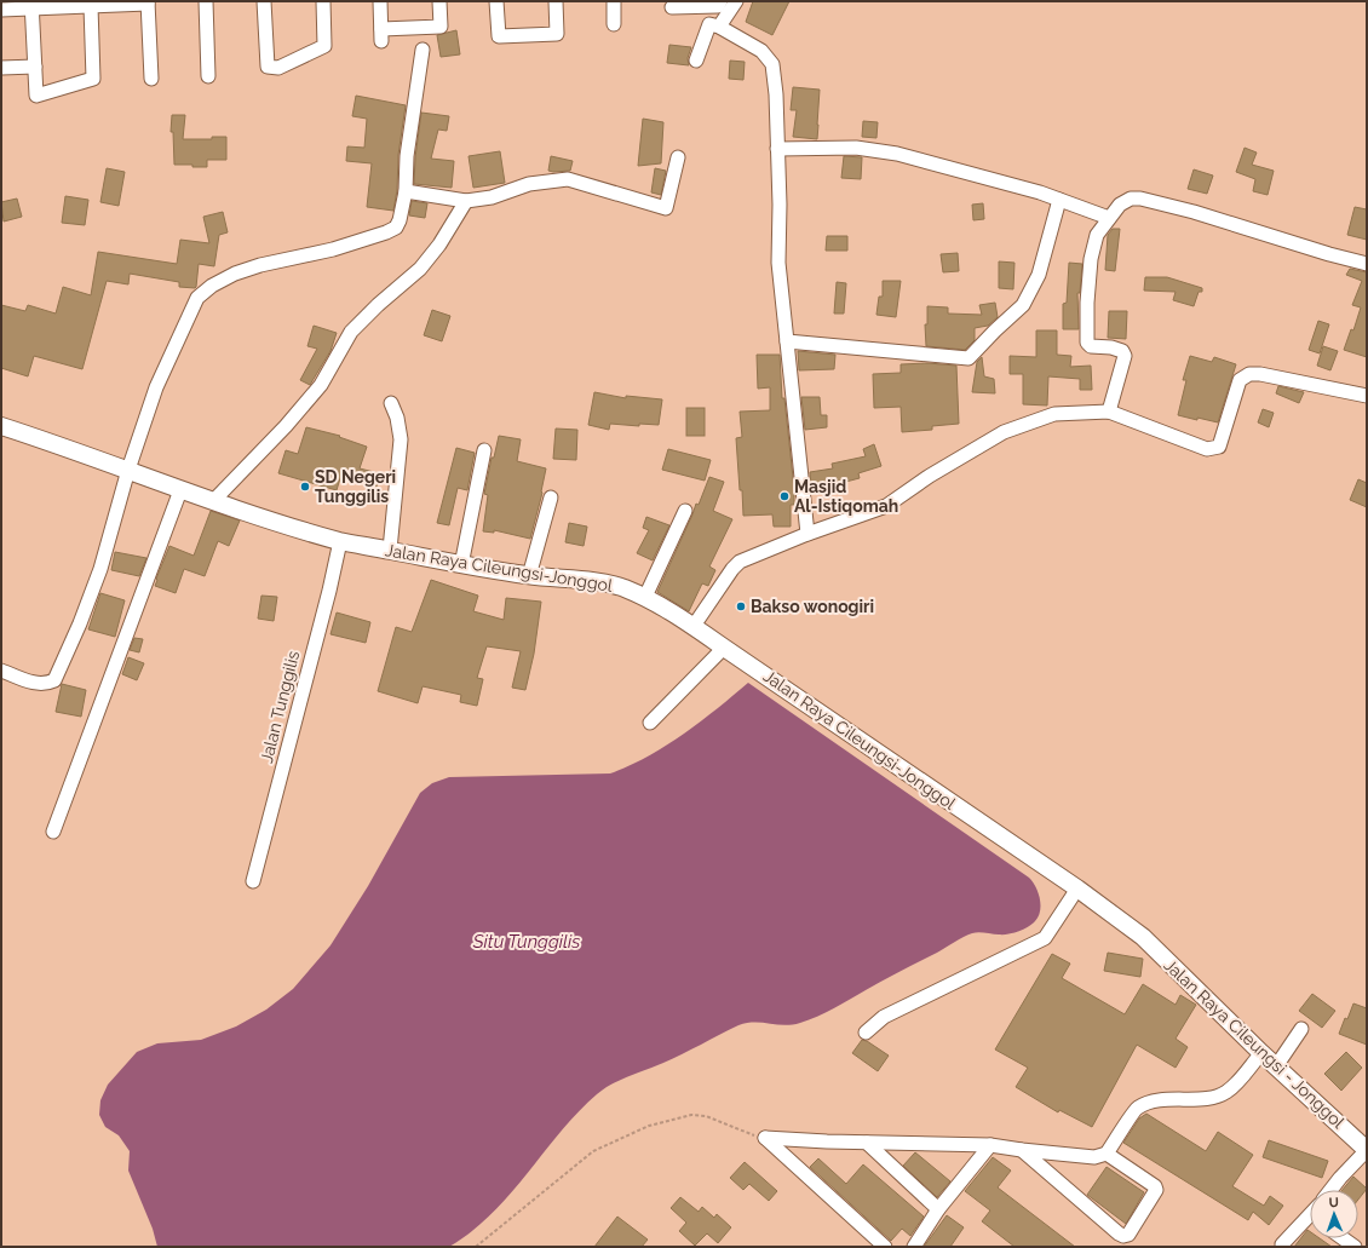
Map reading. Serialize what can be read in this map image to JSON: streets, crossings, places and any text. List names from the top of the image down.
{
  "streets": {
    "main road": ["Jalan Raya Cileungsi-Jonggol", "Jalan Raya Cileungsi - Jonggol"],
    "street": ["Jalan Tunggilis"]
  },
  "crossings": [
    ["Jalan Raya Cileungsi-Jonggol", "Jalan Tunggilis"],
    ["Jalan Raya Cileungsi-Jonggol", "Jalan Raya Cileungsi - Jonggol"]
  ],
  "water": ["Situ Tunggilis"],
  "places": ["SD Negeri Tunggilis", "Masjid Al-Istiqomah", "Bakso wonogiri"],
  "north": "top"
}
